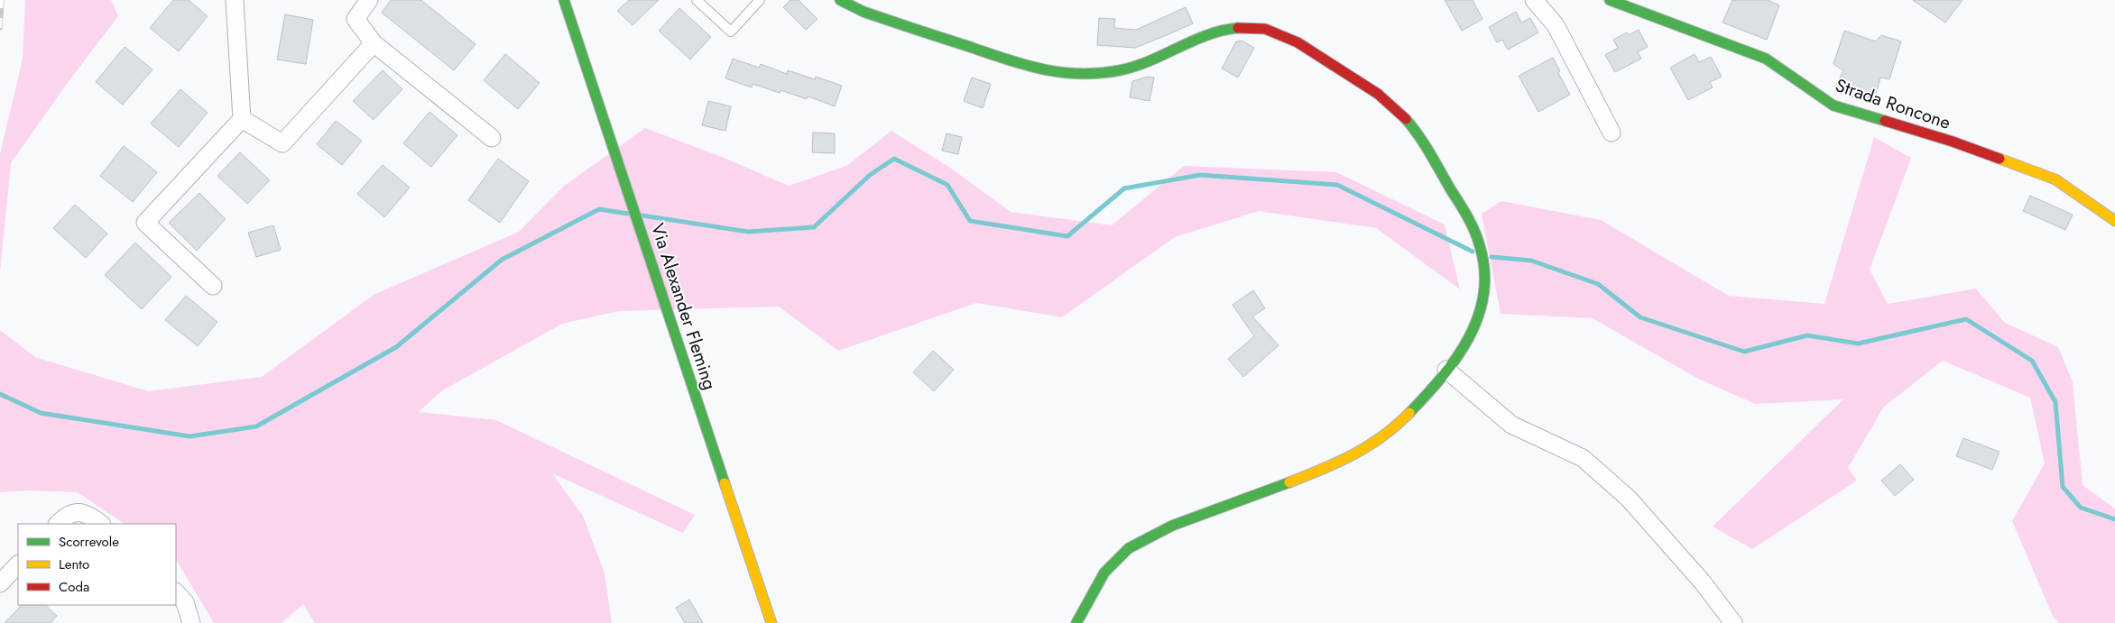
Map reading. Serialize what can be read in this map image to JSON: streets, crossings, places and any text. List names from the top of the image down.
{
  "streets": {
    "street": ["Strada Roncone", "Via Alexander Fleming"]
  },
  "legend": ["Scorrevole", "Lento", "Coda"]
}
